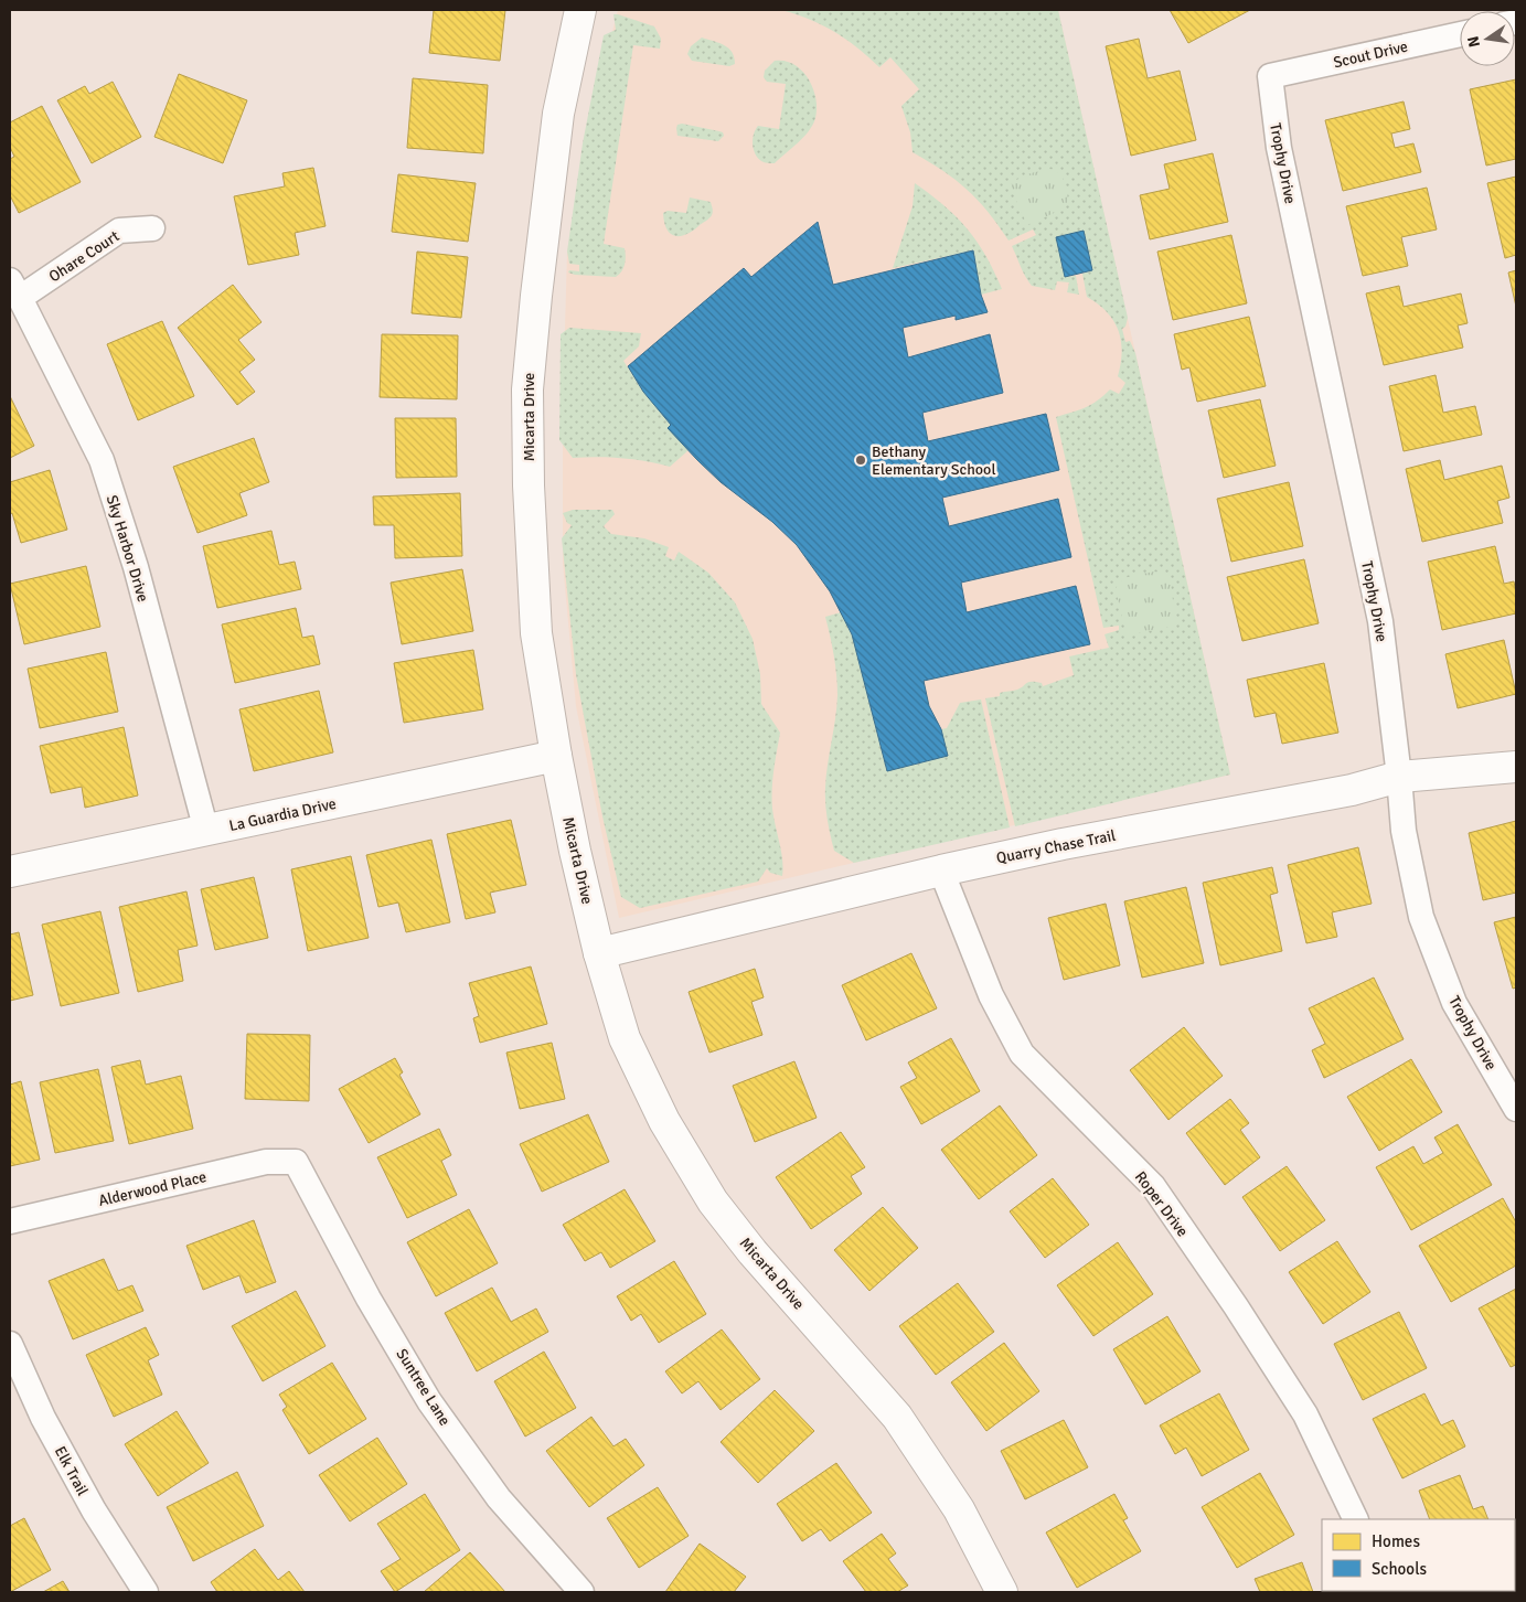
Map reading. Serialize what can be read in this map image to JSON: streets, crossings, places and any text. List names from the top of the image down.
{
  "streets": {
    "street": [
      "Scout Drive",
      "Trophy Drive",
      "Ohare Court",
      "Micarta Drive",
      "Sky Harbor Drive",
      "La Guardia Drive",
      "Quarry Chase Trail",
      "Alderwood Place",
      "Roper Drive",
      "Suntree Lane",
      "Elk Trail"
    ]
  },
  "crossings": [
    ["Scout Drive", "Trophy Drive"],
    ["Trophy Drive", "Quarry Chase Trail"],
    ["Ohare Court", "Sky Harbor Drive"],
    ["Micarta Drive", "La Guardia Drive"],
    ["Micarta Drive", "Quarry Chase Trail"],
    ["Sky Harbor Drive", "La Guardia Drive"],
    ["Quarry Chase Trail", "Roper Drive"],
    ["Alderwood Place", "Suntree Lane"]
  ],
  "places": ["Bethany Elementary School"],
  "legend": ["Homes", "Schools"],
  "north": "left"
}
